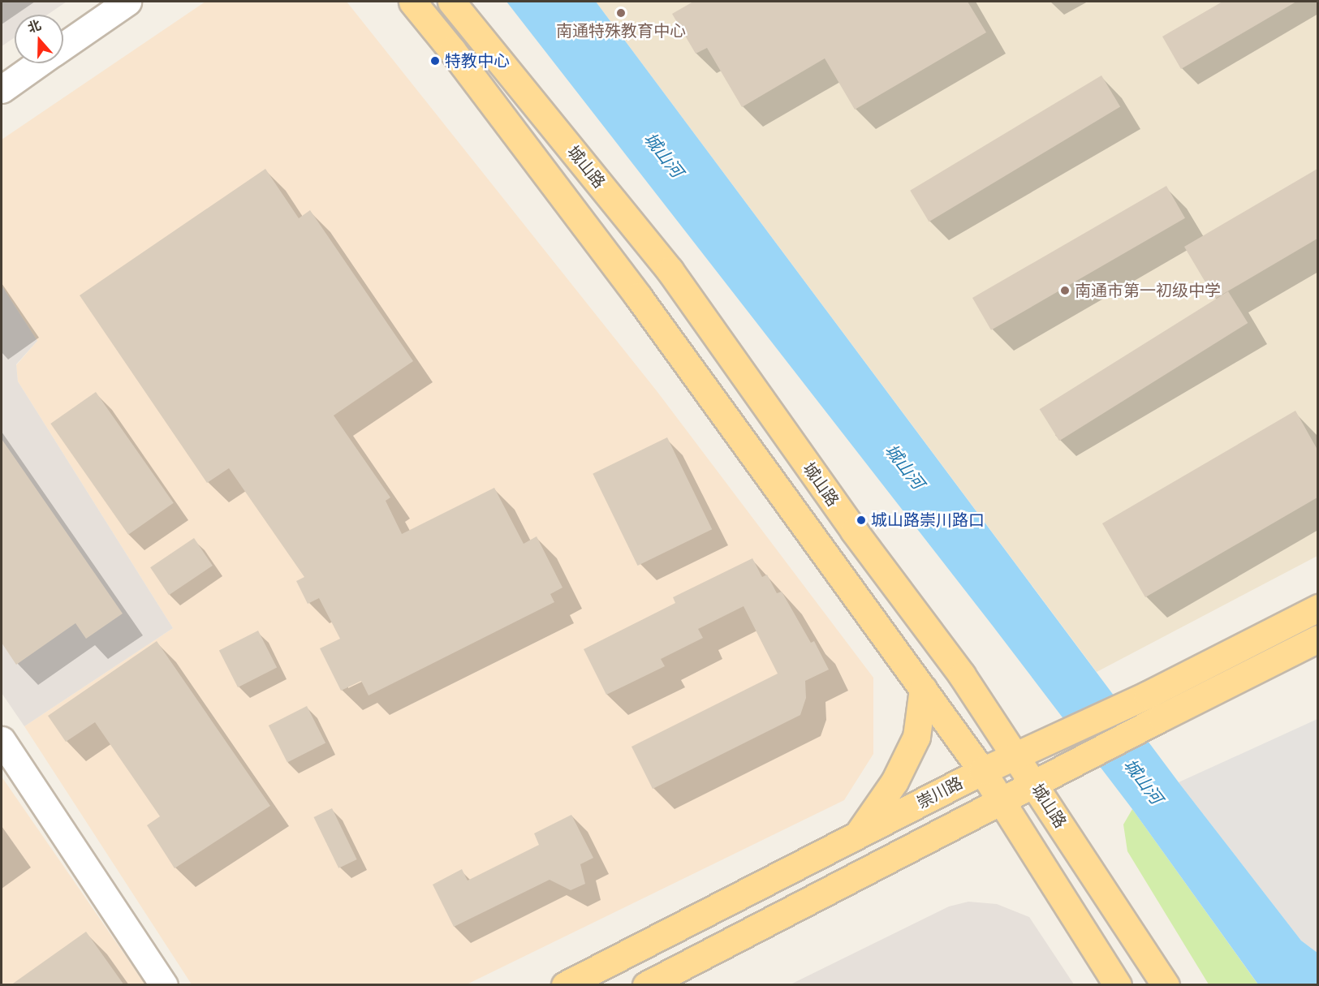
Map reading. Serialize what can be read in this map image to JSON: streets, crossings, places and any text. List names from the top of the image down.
{
  "streets": {
    "main road": ["城山路", "崇川路"]
  },
  "crossings": [
    ["城山路", "崇川路"]
  ],
  "water": ["城山河"],
  "places": [
    "南通特殊教育中心",
    "特教中心",
    "南通市第一初级中学",
    "城山路崇川路口"
  ],
  "north": "top"
}
